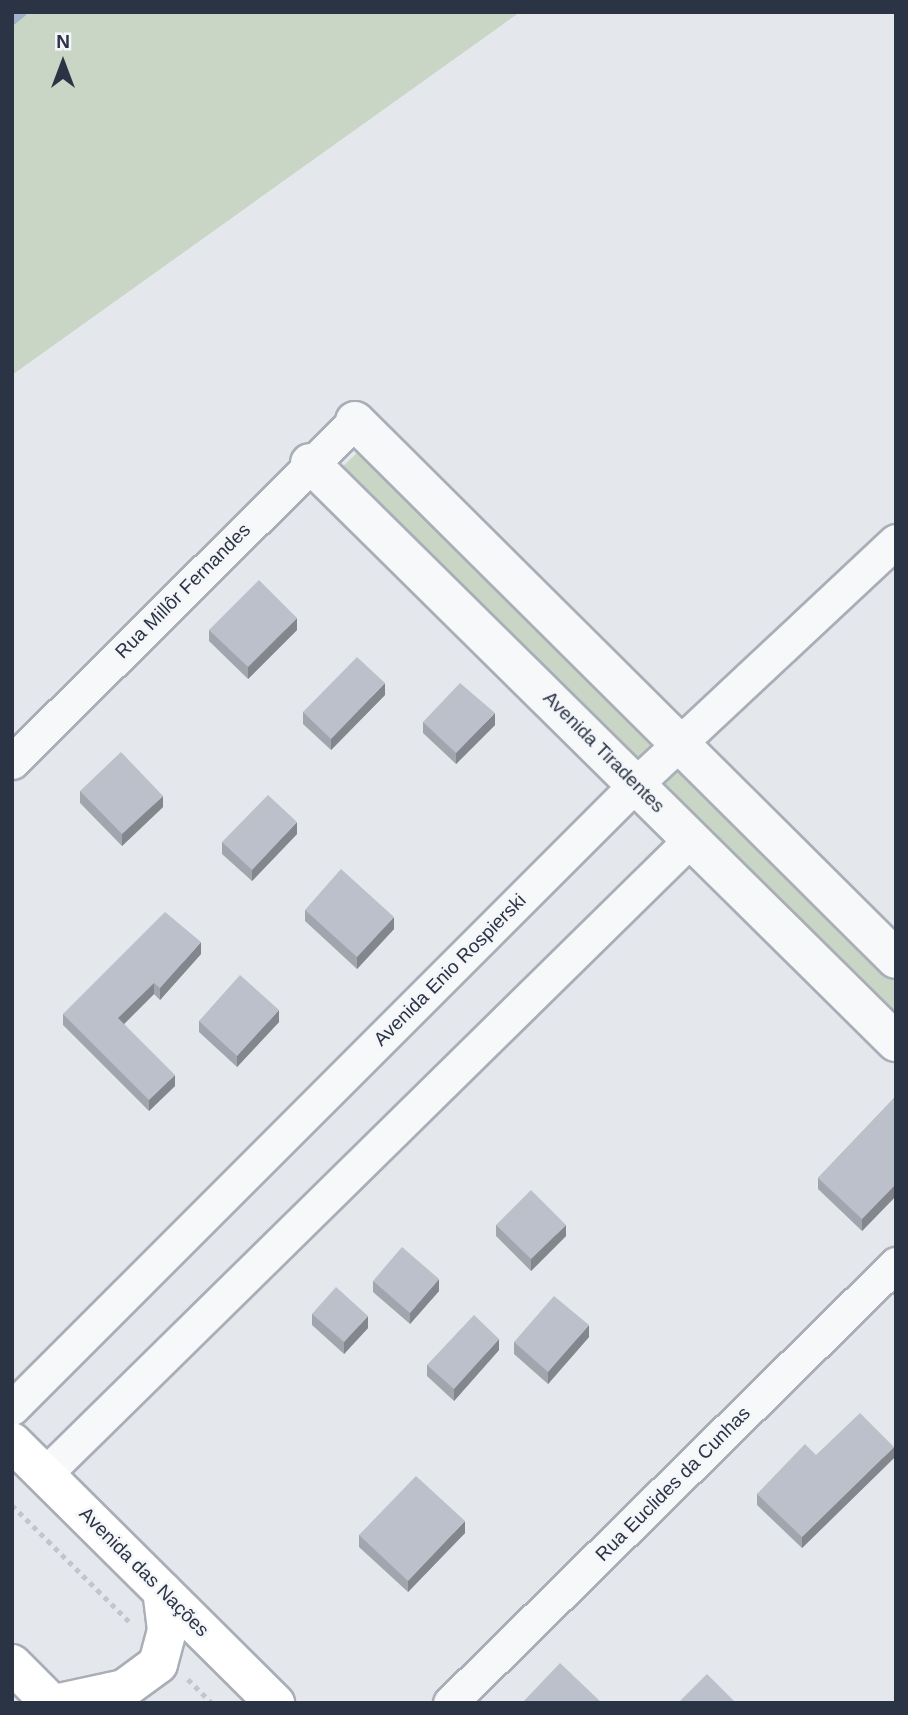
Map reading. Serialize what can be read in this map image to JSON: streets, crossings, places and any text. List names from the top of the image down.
{
  "streets": {
    "main road": ["Avenida das Nações"],
    "street": [
      "Rua Millôr Fernandes",
      "Avenida Tiradentes",
      "Avenida Enio Rospierski",
      "Rua Euclides da Cunhas"
    ]
  },
  "crossings": [
    ["Rua Millôr Fernandes", "Avenida Tiradentes"],
    ["Avenida Tiradentes", "Avenida Enio Rospierski"]
  ],
  "north": "top"
}
